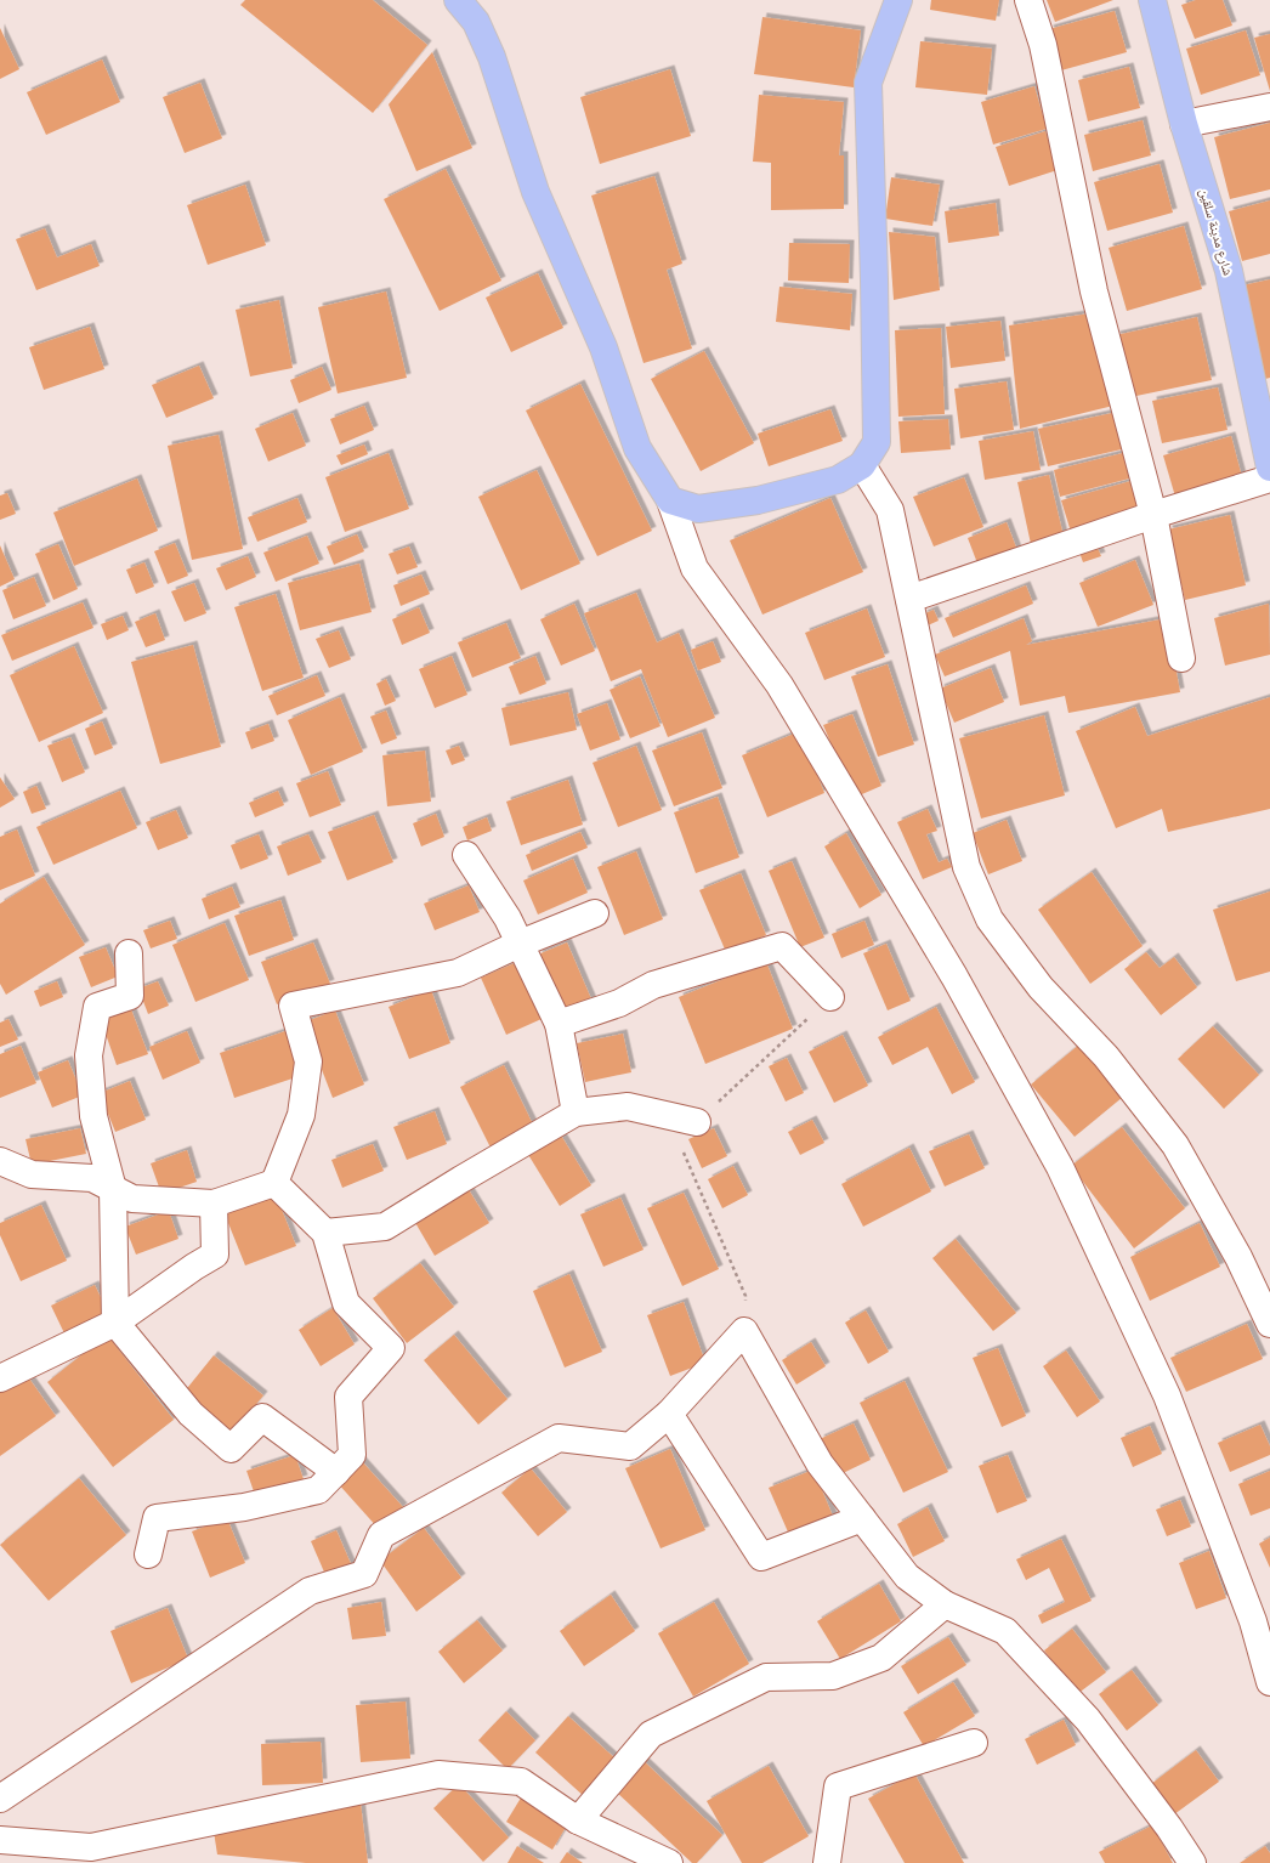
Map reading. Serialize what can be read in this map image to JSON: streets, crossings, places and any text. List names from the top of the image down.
{
  "streets": {
    "main road": ["شارع مدينة سلقين"]
  }
}
